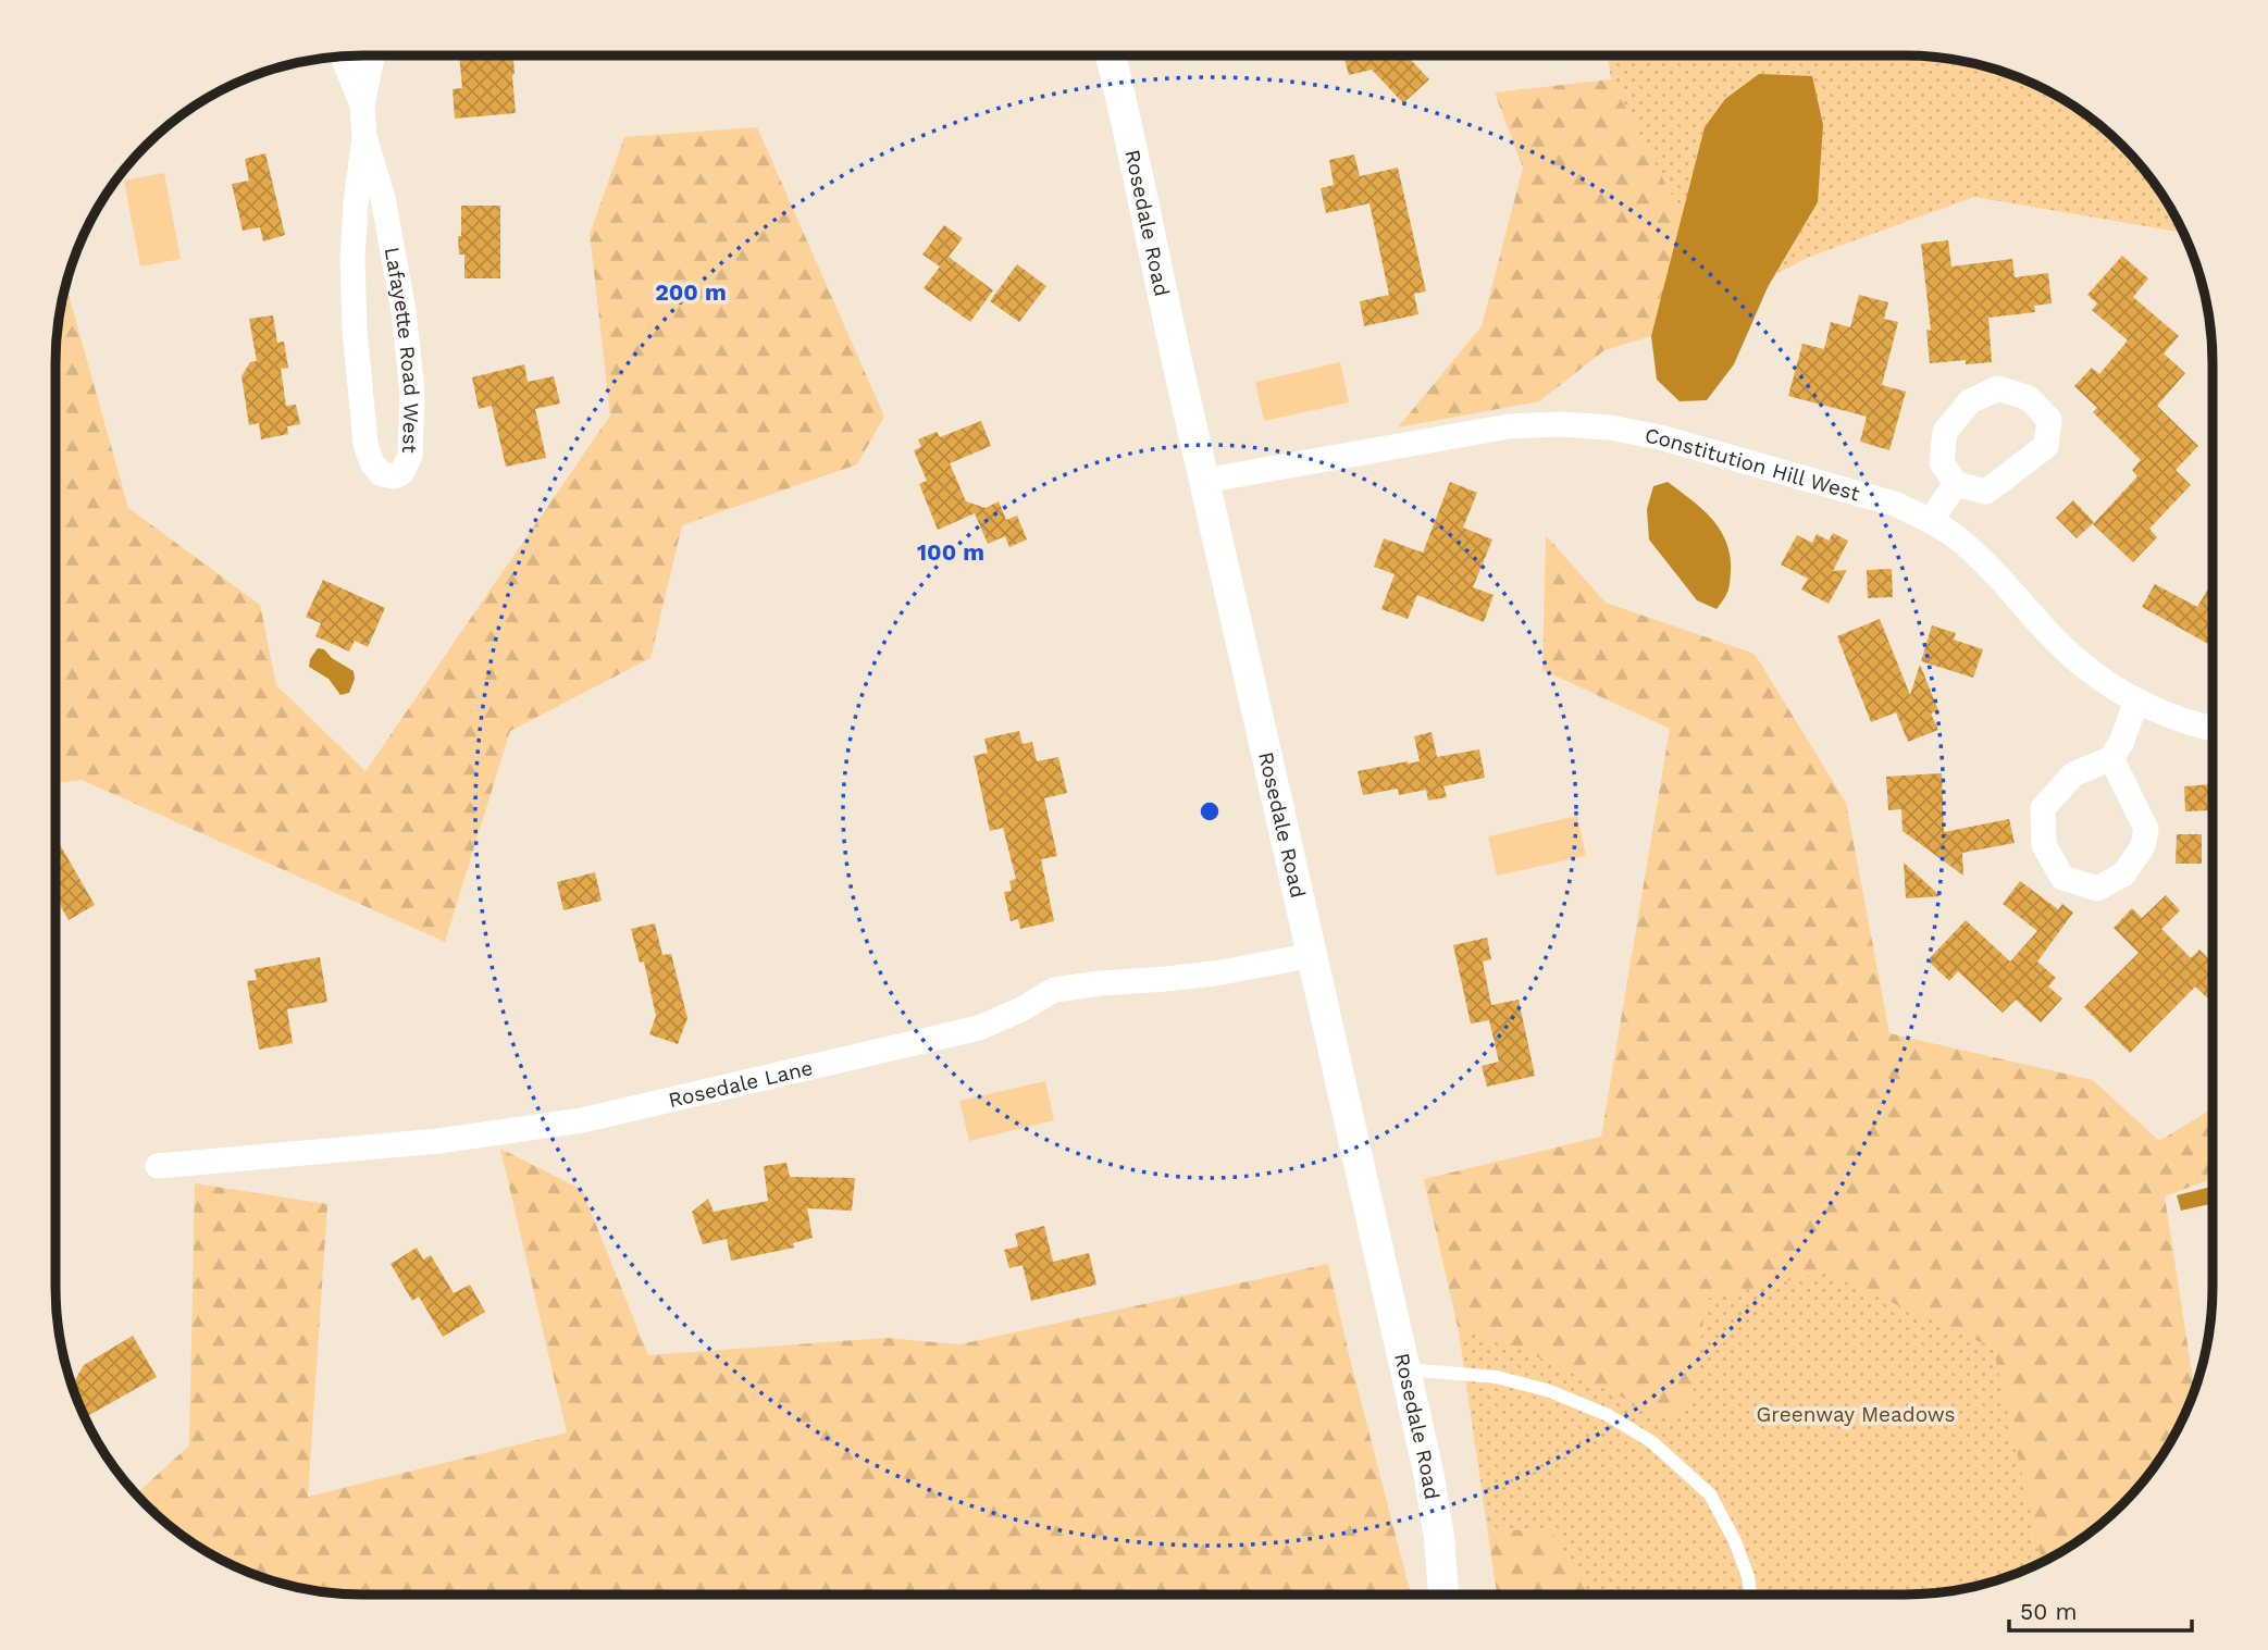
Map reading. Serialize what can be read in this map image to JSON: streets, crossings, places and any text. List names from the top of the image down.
{
  "streets": {
    "street": [
      "Rosedale Road",
      "Lafayette Road West",
      "Constitution Hill West",
      "Rosedale Lane"
    ]
  },
  "crossings": [
    ["Rosedale Road", "Constitution Hill West"],
    ["Rosedale Road", "Rosedale Lane"]
  ],
  "parks": ["Greenway Meadows"],
  "scale_bar": "50 m",
  "rings": ["200 m", "100 m"]
}
